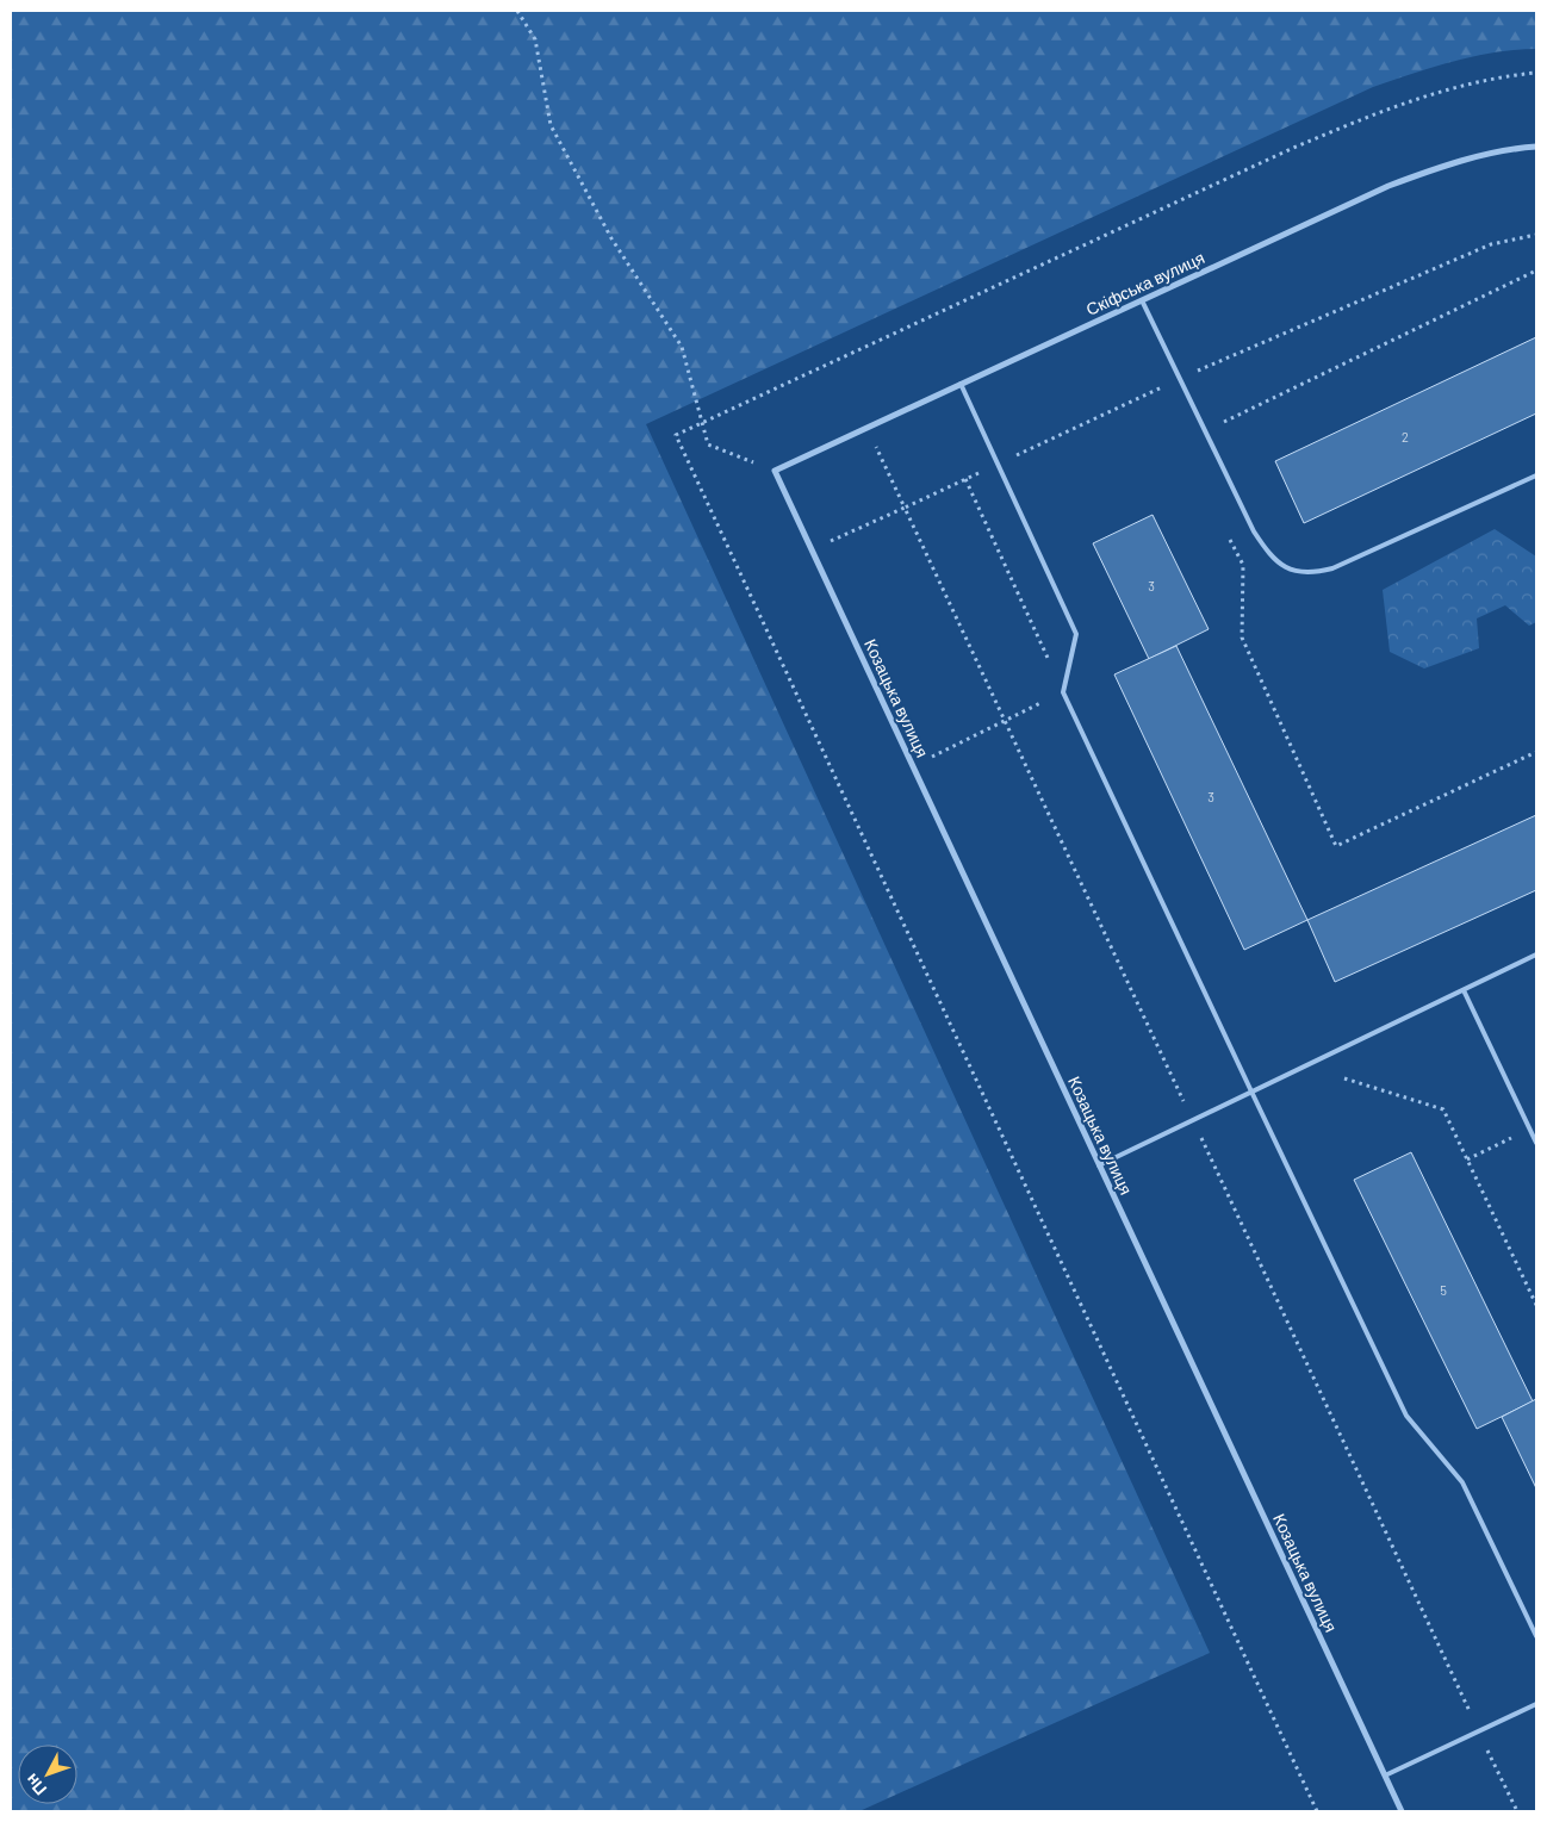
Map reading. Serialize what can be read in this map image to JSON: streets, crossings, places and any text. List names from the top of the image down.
{
  "streets": {
    "street": ["Скіфська вулиця", "Козацька вулиця"]
  },
  "crossings": [
    ["Скіфська вулиця", "Козацька вулиця"]
  ],
  "house_numbers": [
    "2",
    "3",
    "3",
    "5"
  ],
  "north": "bottom left"
}
